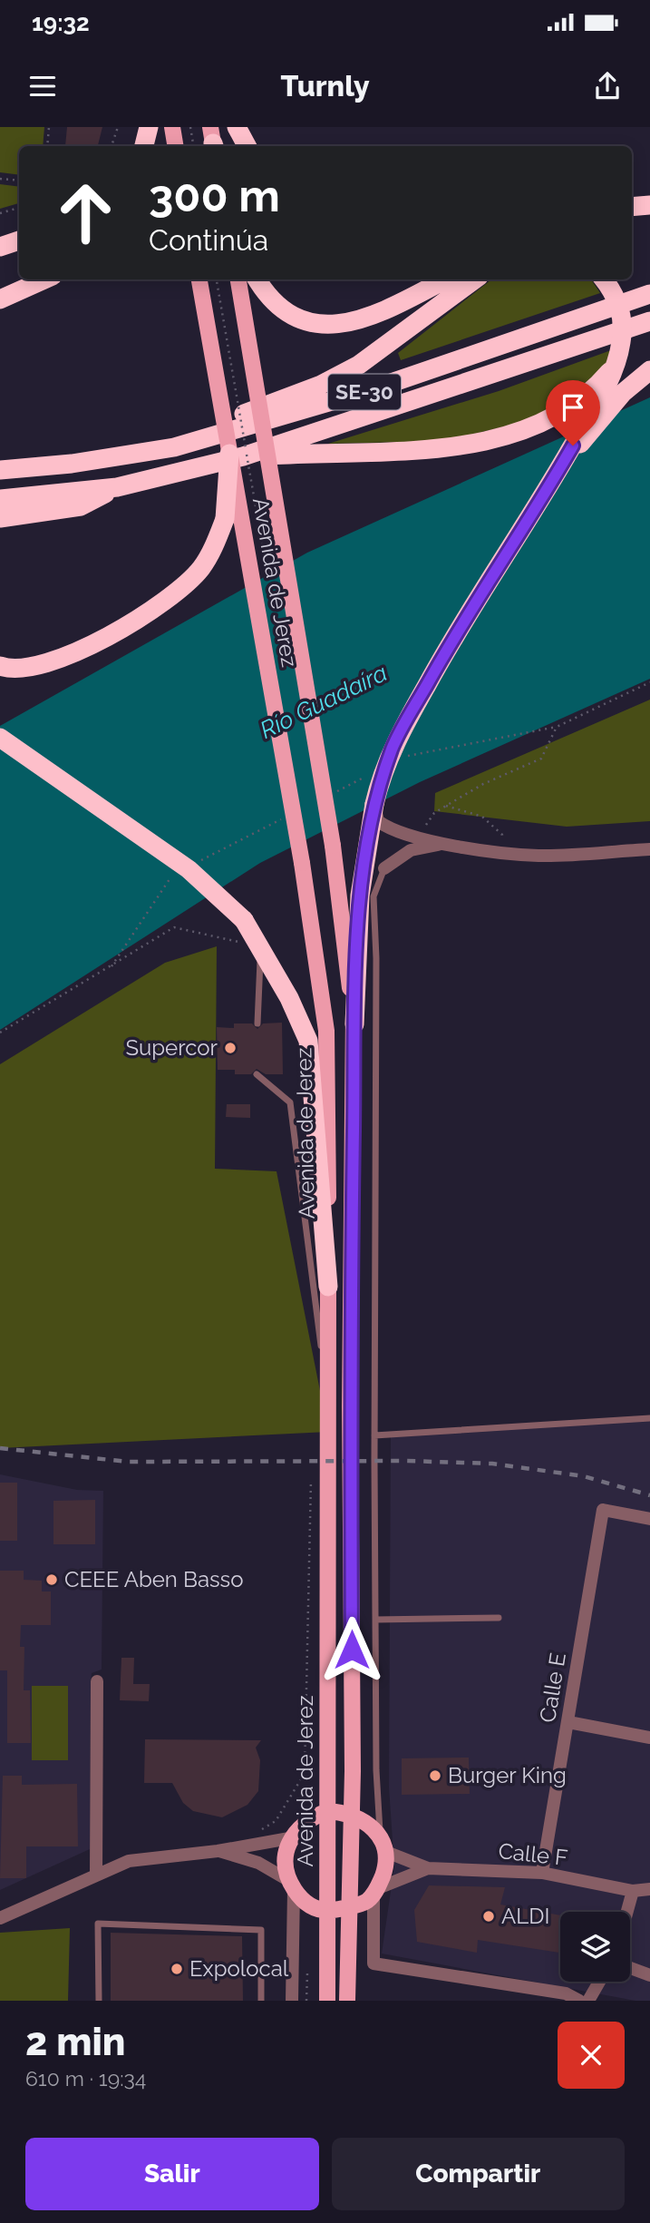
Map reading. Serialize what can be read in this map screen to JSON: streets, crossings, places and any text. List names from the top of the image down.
{
  "streets": {
    "highway": ["SE-30"],
    "main road": ["Avenida de Jerez"],
    "street": ["Calle E", "Calle F"]
  },
  "crossings": [
    ["SE-30", "Avenida de Jerez"],
    ["Calle E", "Calle F"]
  ],
  "water": ["Río Guadaíra"],
  "places": [
    "Supercor",
    "CEEE Aben Basso",
    "Burger King",
    "ALDI",
    "Expolocal"
  ],
  "page": {
    "status": "19:32",
    "header": "Turnly",
    "turn": ["300 m", "Continúa"],
    "heading": ["2 min", "610 m · 19:34"],
    "buttons": ["Salir", "Compartir"]
  }
}
